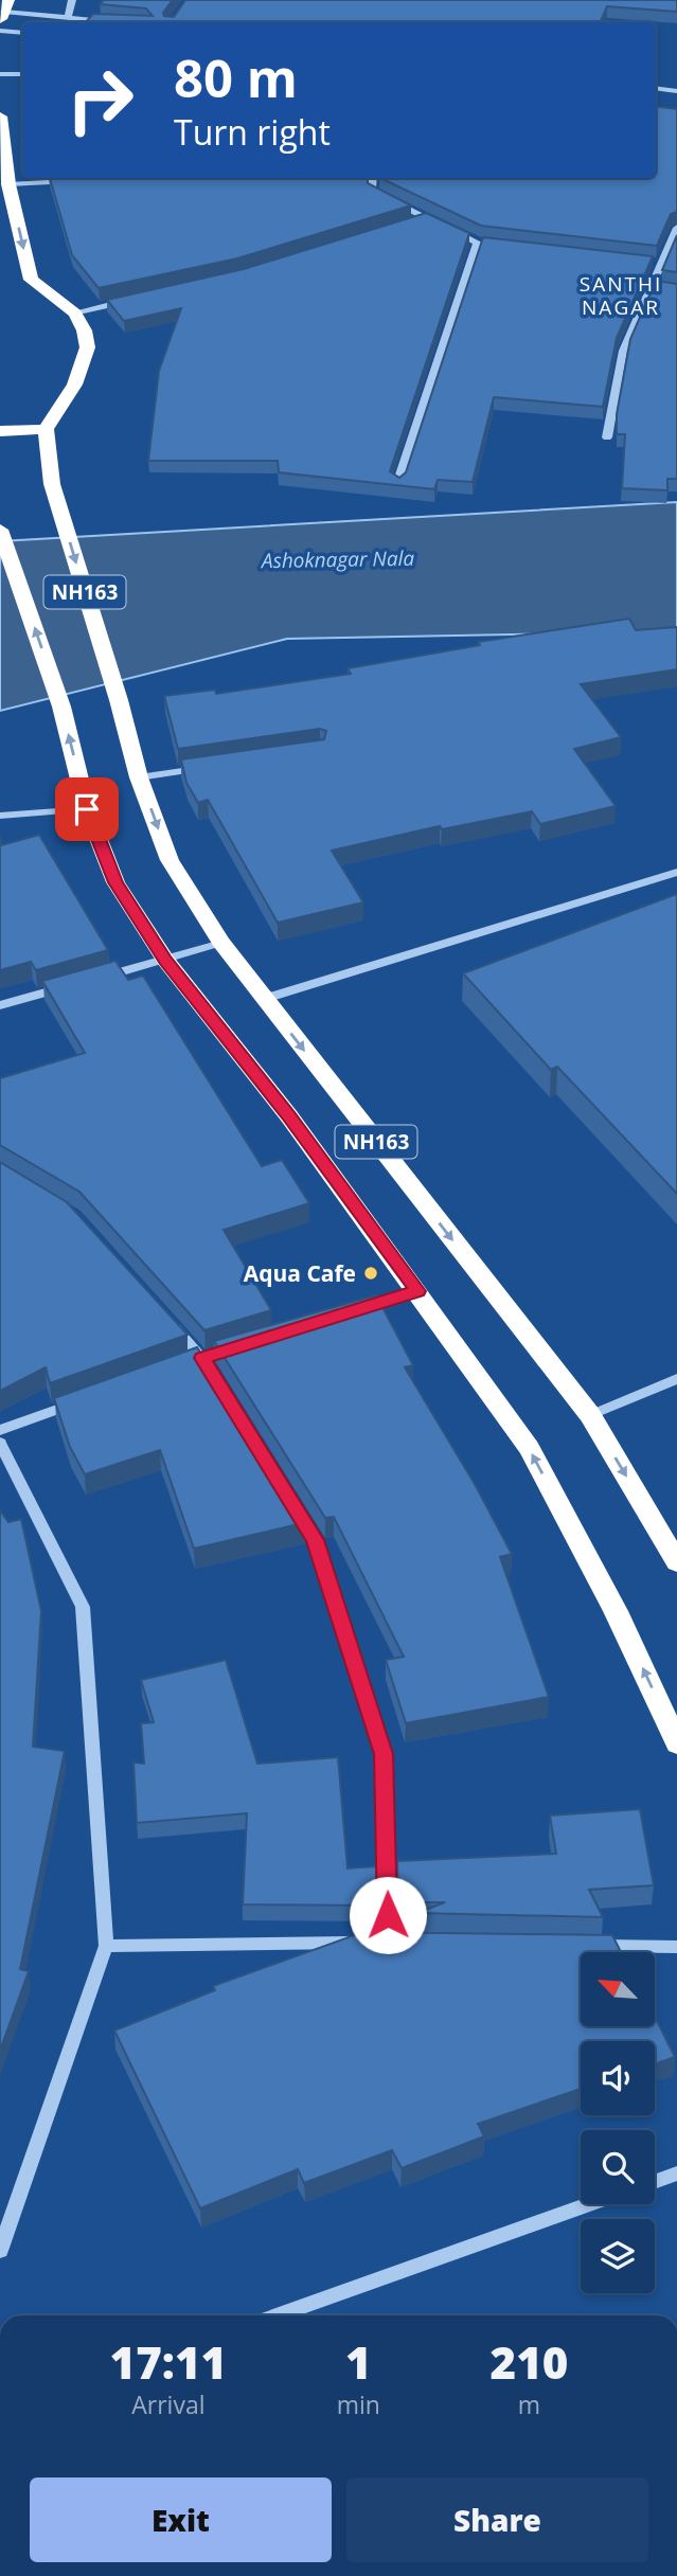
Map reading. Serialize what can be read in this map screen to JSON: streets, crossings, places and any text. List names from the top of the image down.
{
  "streets": {
    "highway": ["NH163"]
  },
  "districts": ["SANTHI NAGAR"],
  "water": ["Ashoknagar Nala"],
  "places": ["Aqua Cafe"],
  "north": "top left",
  "page": {
    "turn": ["80 m", "Turn right"],
    "eta": [
      "17:11",
      "Arrival",
      "1",
      "min",
      "210",
      "m"
    ],
    "buttons": ["Exit", "Share"]
  }
}
